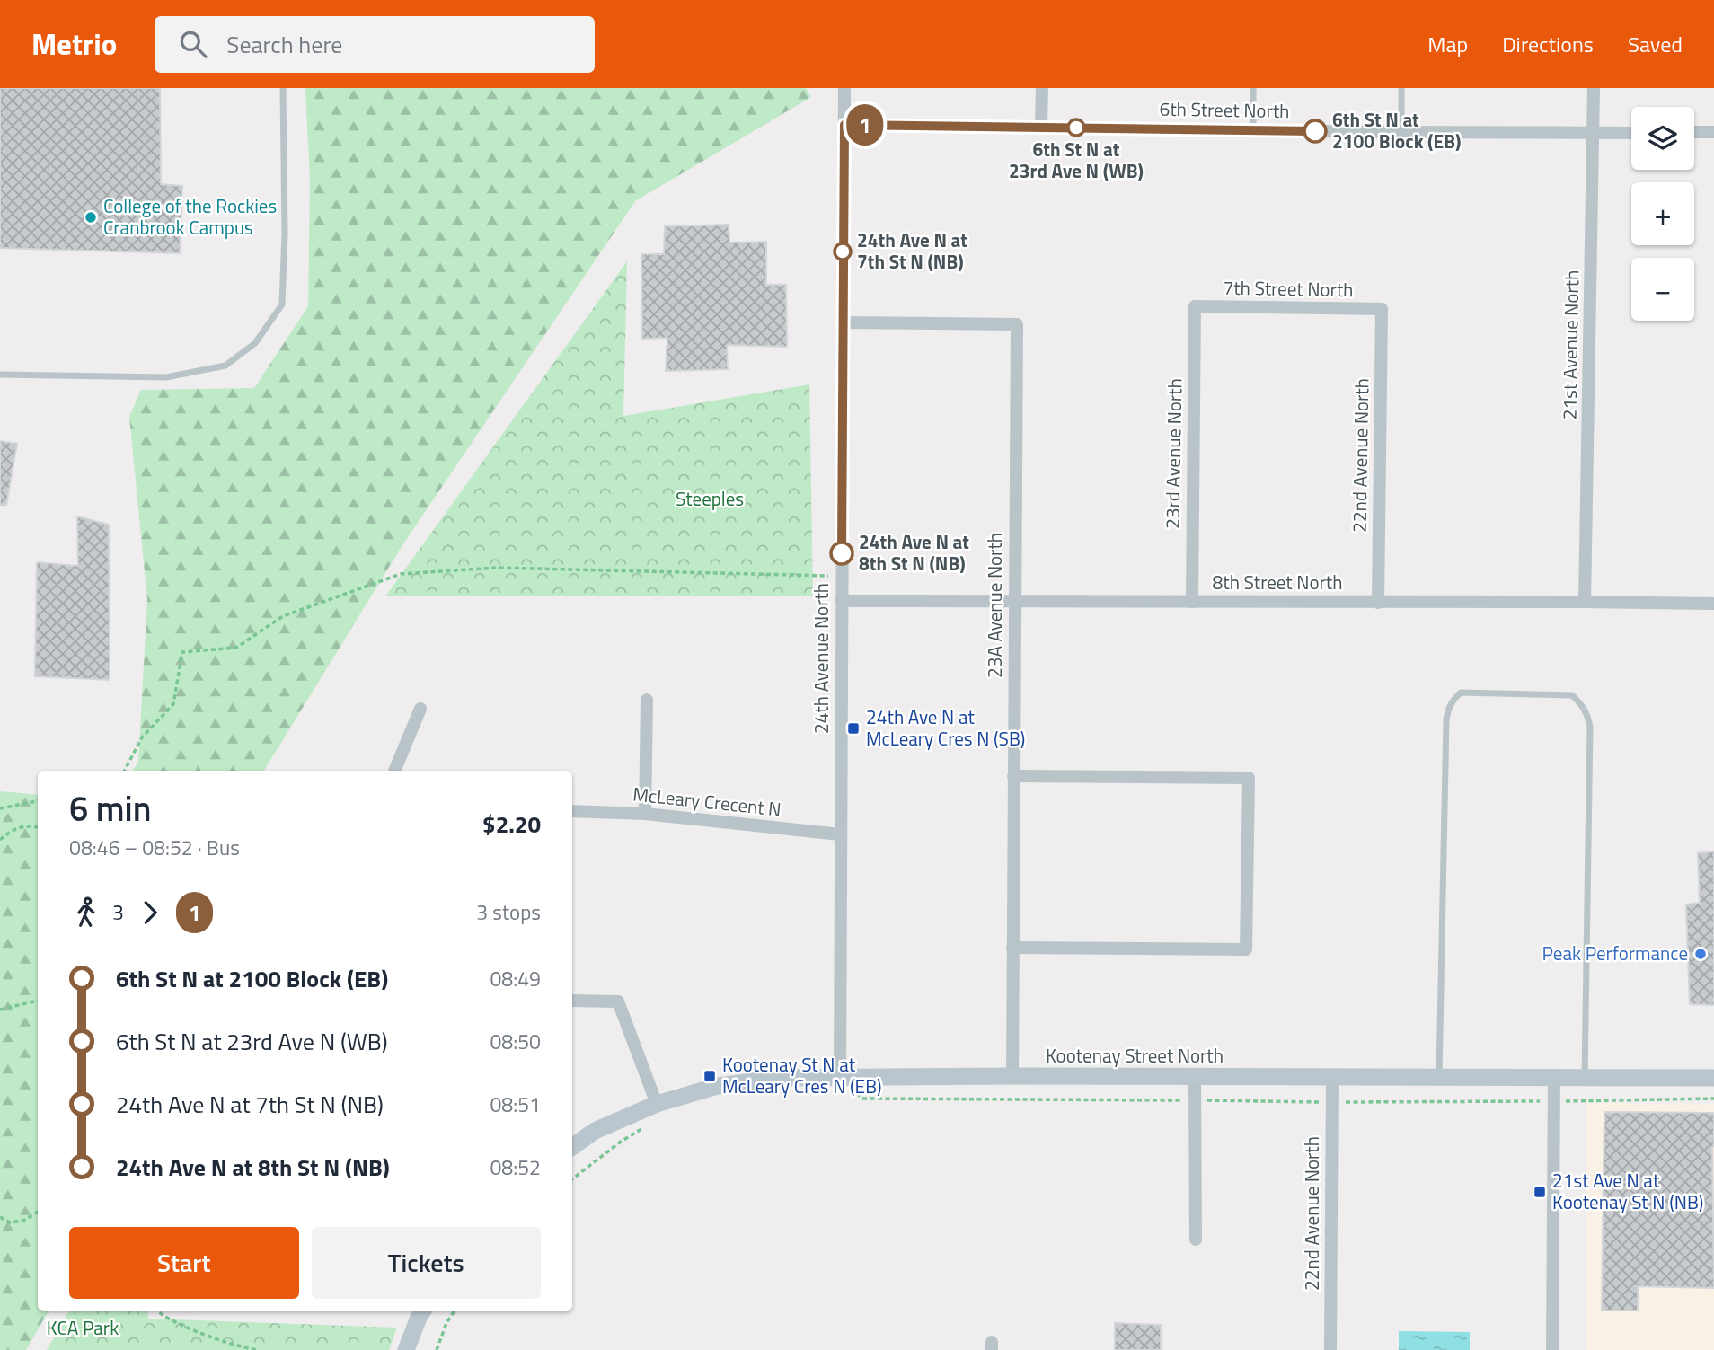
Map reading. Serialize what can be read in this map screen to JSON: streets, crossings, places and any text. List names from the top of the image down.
{
  "streets": {
    "street": [
      "6th Street North",
      "7th Street North",
      "21st Avenue North",
      "23rd Avenue North",
      "22nd Avenue North",
      "8th Street North",
      "23A Avenue North",
      "24th Avenue North",
      "McLeary Crecent N",
      "Kootenay Street North"
    ]
  },
  "crossings": [
    ["6th Street North", "21st Avenue North"],
    ["6th Street North", "24th Avenue North"],
    ["7th Street North", "23rd Avenue North"],
    ["7th Street North", "22nd Avenue North"],
    ["21st Avenue North", "8th Street North"],
    ["23rd Avenue North", "8th Street North"],
    ["22nd Avenue North", "8th Street North"],
    ["22nd Avenue North", "Kootenay Street North"],
    ["8th Street North", "23A Avenue North"],
    ["8th Street North", "24th Avenue North"],
    ["23A Avenue North", "24th Avenue North"],
    ["23A Avenue North", "Kootenay Street North"],
    ["24th Avenue North", "McLeary Crecent N"],
    ["24th Avenue North", "Kootenay Street North"]
  ],
  "parks": ["Steeples", "KCA Park"],
  "places": {
    "other": [
      "6th St N at 23rd Ave N (WB)",
      "6th St N at 2100 Block (EB)",
      "College of the Rockies Cranbrook Campus",
      "24th Ave N at 7th St N (NB)",
      "24th Ave N at 8th St N (NB)",
      "Peak Performance"
    ],
    "transit": ["24th Ave N at McLeary Cres N (SB)", "Kootenay St N at McLeary Cres N (EB)", "21st Ave N at Kootenay St N (NB)"]
  },
  "lines": ["bus line 1"],
  "page": {
    "header": "Metrio",
    "search": "Search here",
    "nav": ["Map", "Directions", "Saved"],
    "on_map": "1",
    "map_buttons": ["+", "−"],
    "heading": ["6 min", "08:46 – 08:52 · Bus", "$2.20"],
    "legs": ["3", "1", "3 stops"],
    "list": [
      {
        "name": "6th St N at 2100 Block (EB)",
        "value": "08:49"
      },
      {
        "name": "6th St N at 23rd Ave N (WB)",
        "value": "08:50"
      },
      {
        "name": "24th Ave N at 7th St N (NB)",
        "value": "08:51"
      },
      {
        "name": "24th Ave N at 8th St N (NB)",
        "value": "08:52"
      }
    ],
    "buttons": ["Start", "Tickets"]
  }
}
